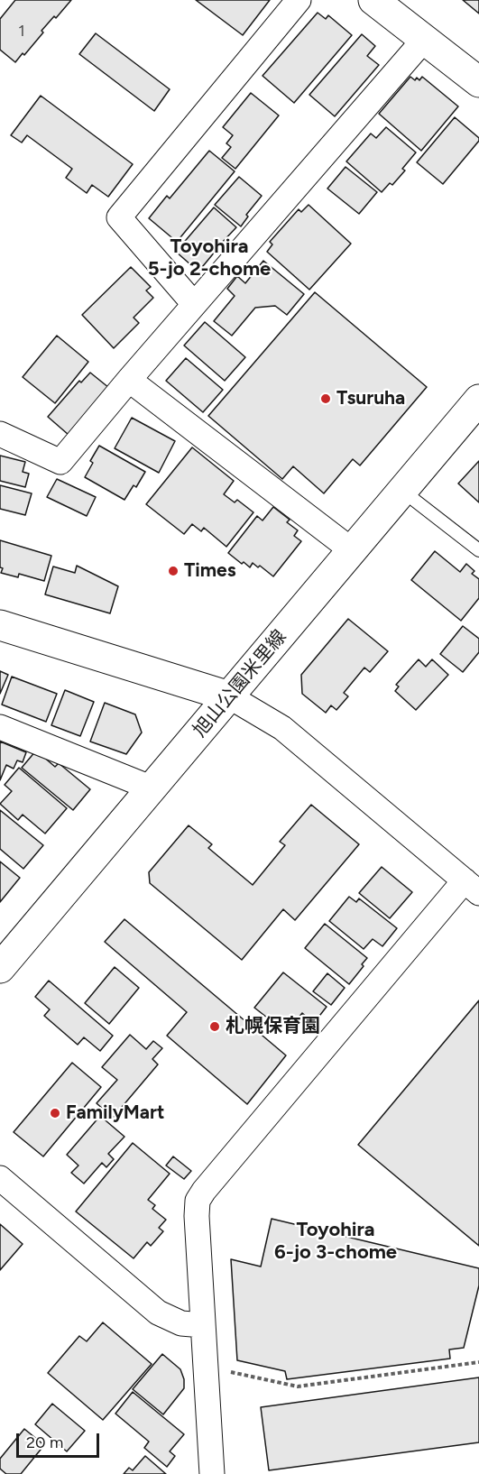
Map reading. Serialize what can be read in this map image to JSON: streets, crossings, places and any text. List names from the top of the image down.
{
  "streets": {
    "main road": ["旭山公園米里線"]
  },
  "districts": ["Toyohira 5-jo 2-chome", "Toyohira 6-jo 3-chome"],
  "places": [
    "Tsuruha",
    "Times",
    "札幌保育園",
    "FamilyMart"
  ],
  "house_numbers": ["1"],
  "scale_bar": "20 m"
}
